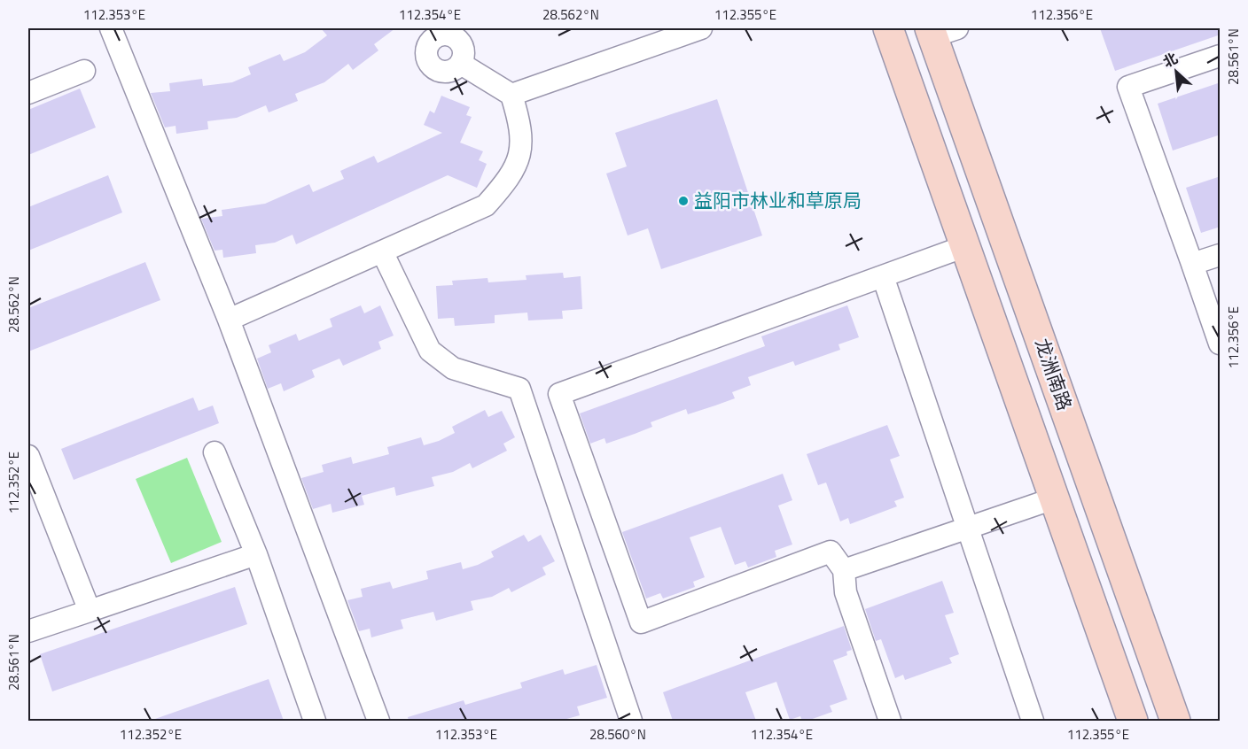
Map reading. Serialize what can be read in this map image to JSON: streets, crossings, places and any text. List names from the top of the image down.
{
  "streets": {
    "main road": ["龙洲南路"]
  },
  "places": ["益阳市林业和草原局"],
  "north": "top left",
  "coordinates": [
    "112.353°E",
    "112.354°E",
    "28.562°N",
    "112.355°E",
    "112.356°E",
    "28.561°N",
    "112.352°E",
    "28.560°N"
  ]
}
